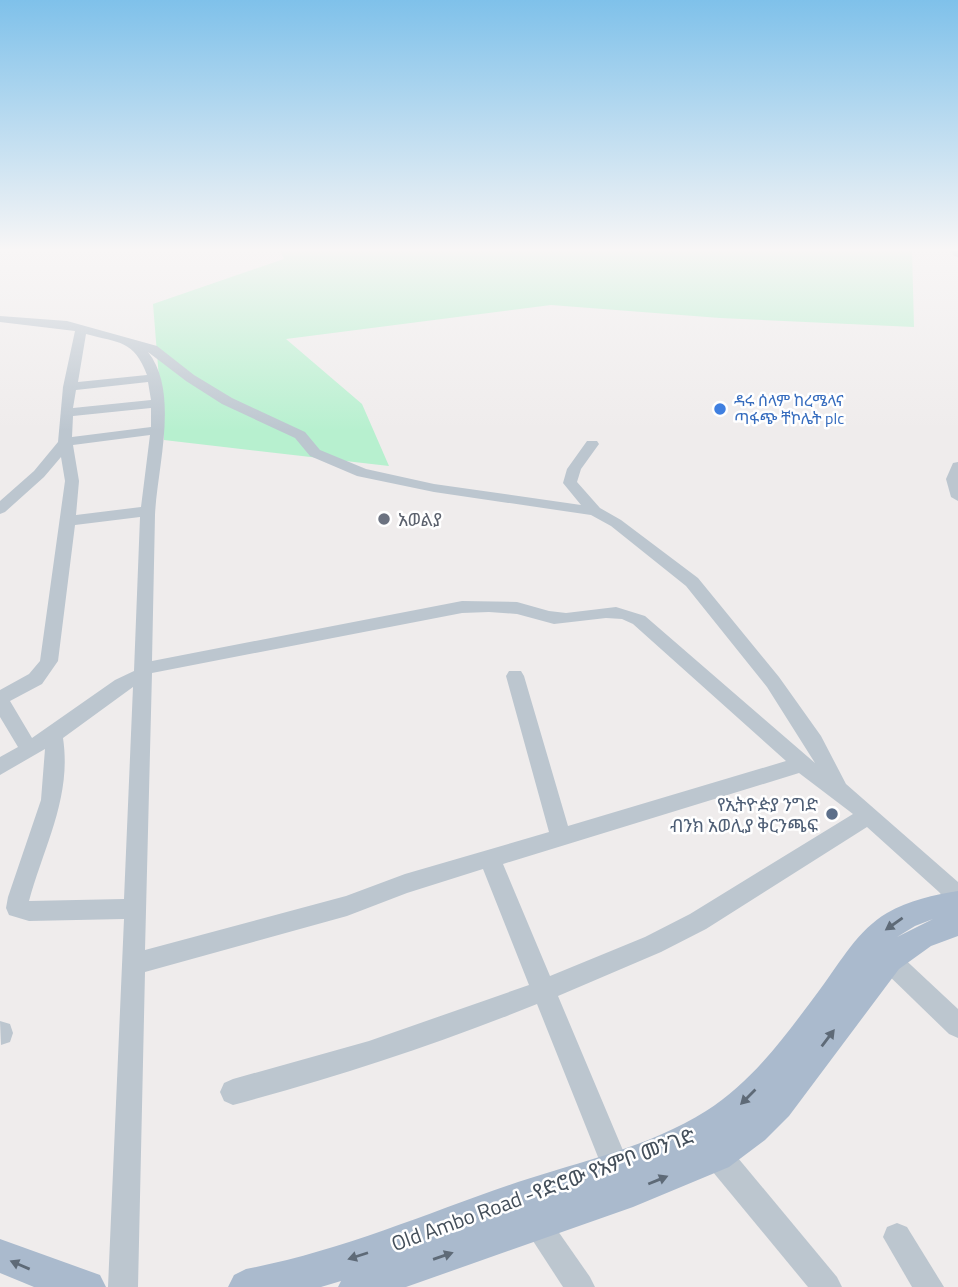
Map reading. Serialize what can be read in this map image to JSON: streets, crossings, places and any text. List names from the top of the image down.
{
  "streets": {
    "main road": ["Old Ambo Road -የድሮው የአምቦ መንገድ"]
  },
  "places": ["ዳሩ ሰላም ከረሜላና ጣፋጭ ቸኮሌት plc", "አወልያ", "የኢትዮዽያ ንግድ ብንክ አወሊያ ቅርንጫፍ"]
}
